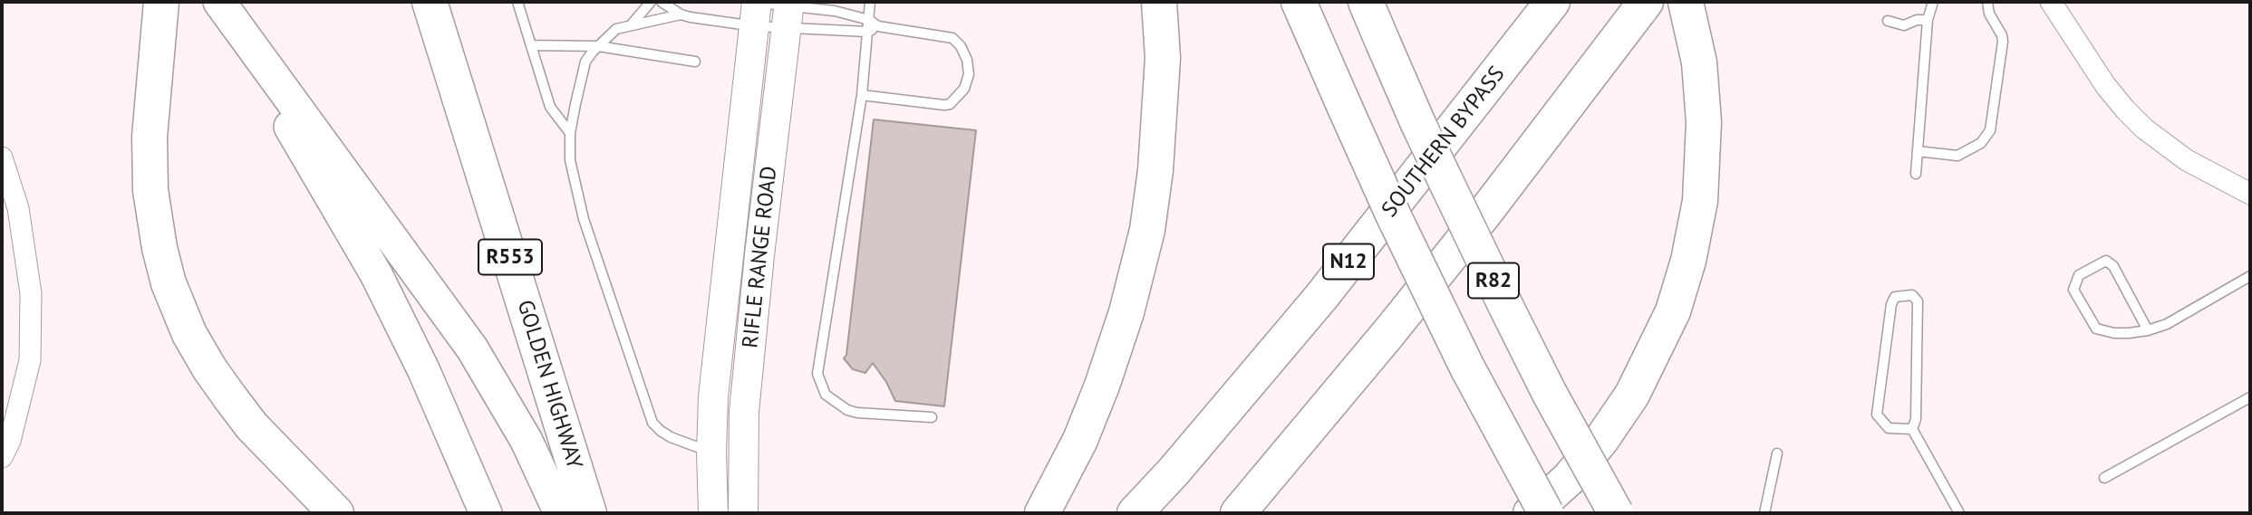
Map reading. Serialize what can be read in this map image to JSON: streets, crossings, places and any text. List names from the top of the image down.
{
  "streets": {
    "highway": [
      "SOUTHERN BYPASS",
      "R553",
      "N12",
      "R82",
      "GOLDEN HIGHWAY"
    ],
    "main road": ["RIFLE RANGE ROAD"]
  }
}
